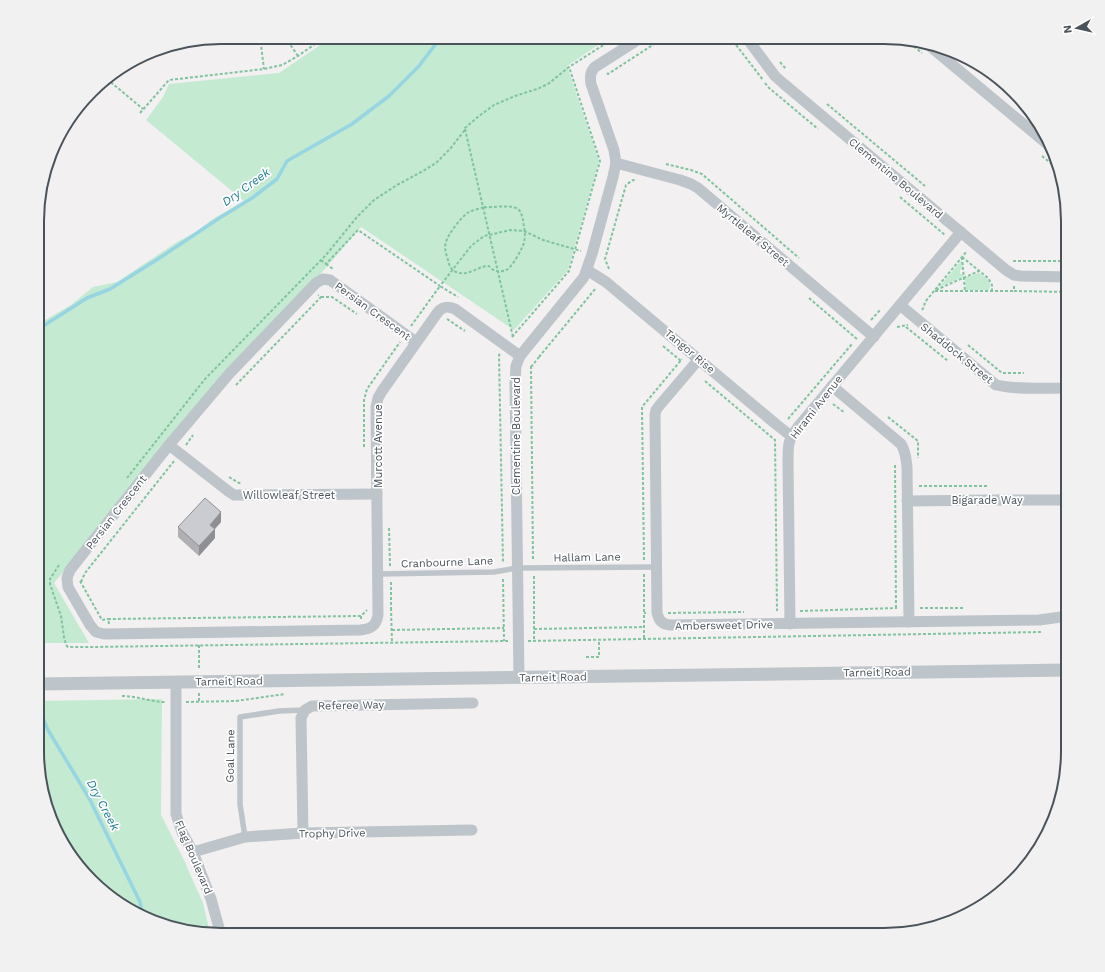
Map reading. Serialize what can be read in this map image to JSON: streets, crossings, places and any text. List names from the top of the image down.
{
  "streets": {
    "street": [
      "Clementine Boulevard",
      "Myrtleleaf Street",
      "Persian Crescent",
      "Tangor Rise",
      "Shaddock Street",
      "Hirami Avenue",
      "Murcott Avenue",
      "Willowleaf Street",
      "Bigarade Way",
      "Ambersweet Drive",
      "Tarneit Road",
      "Referee Way",
      "Trophy Drive",
      "Flag Boulevard"
    ],
    "lane": ["Hallam Lane", "Cranbourne Lane", "Goal Lane"]
  },
  "crossings": [
    ["Clementine Boulevard", "Myrtleleaf Street"],
    ["Clementine Boulevard", "Tangor Rise"],
    ["Clementine Boulevard", "Hirami Avenue"],
    ["Clementine Boulevard", "Hallam Lane"],
    ["Clementine Boulevard", "Cranbourne Lane"],
    ["Clementine Boulevard", "Tarneit Road"],
    ["Myrtleleaf Street", "Hirami Avenue"],
    ["Persian Crescent", "Murcott Avenue"],
    ["Persian Crescent", "Willowleaf Street"],
    ["Tangor Rise", "Hirami Avenue"],
    ["Tangor Rise", "Ambersweet Drive"],
    ["Shaddock Street", "Hirami Avenue"],
    ["Hirami Avenue", "Ambersweet Drive"],
    ["Murcott Avenue", "Willowleaf Street"],
    ["Murcott Avenue", "Cranbourne Lane"],
    ["Hallam Lane", "Cranbourne Lane"],
    ["Hallam Lane", "Ambersweet Drive"],
    ["Tarneit Road", "Flag Boulevard"],
    ["Referee Way", "Goal Lane"],
    ["Referee Way", "Trophy Drive"],
    ["Goal Lane", "Trophy Drive"],
    ["Trophy Drive", "Flag Boulevard"]
  ],
  "water": ["Dry Creek"],
  "north": "left"
}
